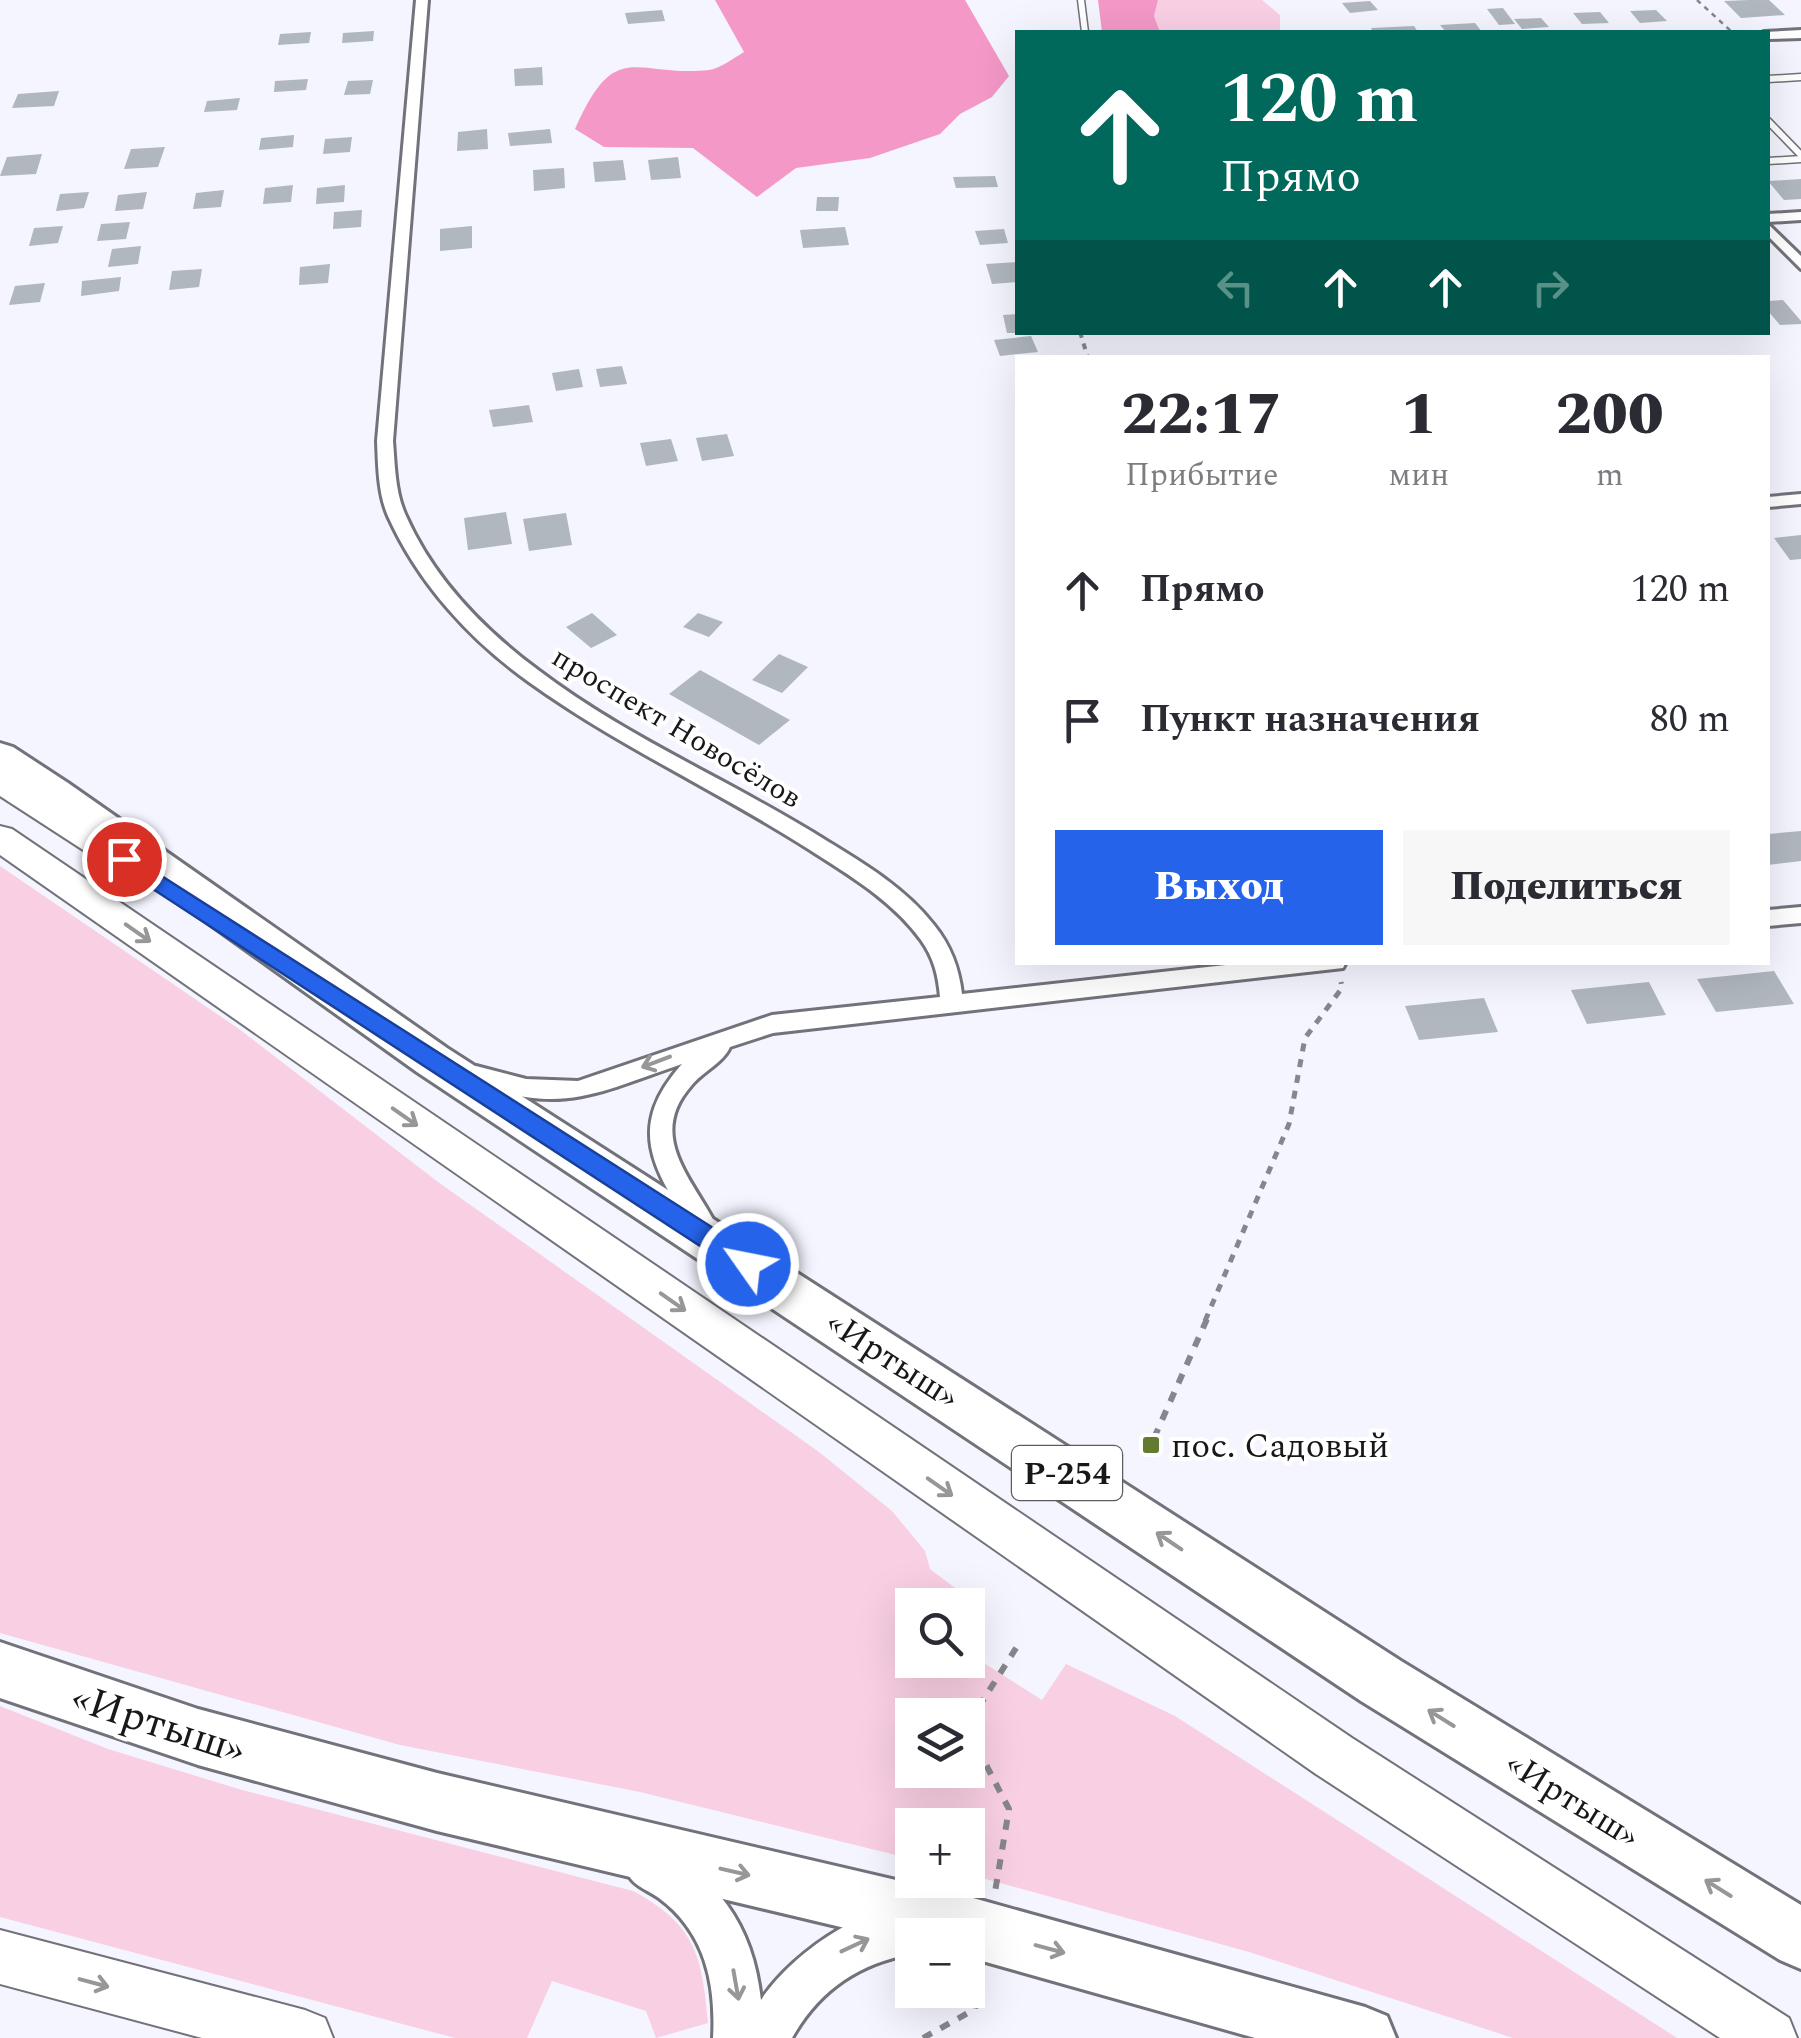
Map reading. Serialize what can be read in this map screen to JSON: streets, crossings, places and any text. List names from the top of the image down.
{
  "streets": {
    "highway": ["«Иртыш»", "Р-254"],
    "street": ["проспект Новосёлов"]
  },
  "places": {
    "transit": ["пос. Садовый"]
  },
  "page": {
    "turn": ["120 m", "Прямо"],
    "eta": [
      "22:17",
      "Прибытие",
      "1",
      "мин",
      "200",
      "m"
    ],
    "list": [
      {
        "name": "Прямо",
        "value": "120 m"
      },
      {
        "name": "Пункт назначения",
        "value": "80 m"
      }
    ],
    "buttons": ["Выход", "Поделиться"],
    "map_buttons": ["+", "−"]
  }
}
